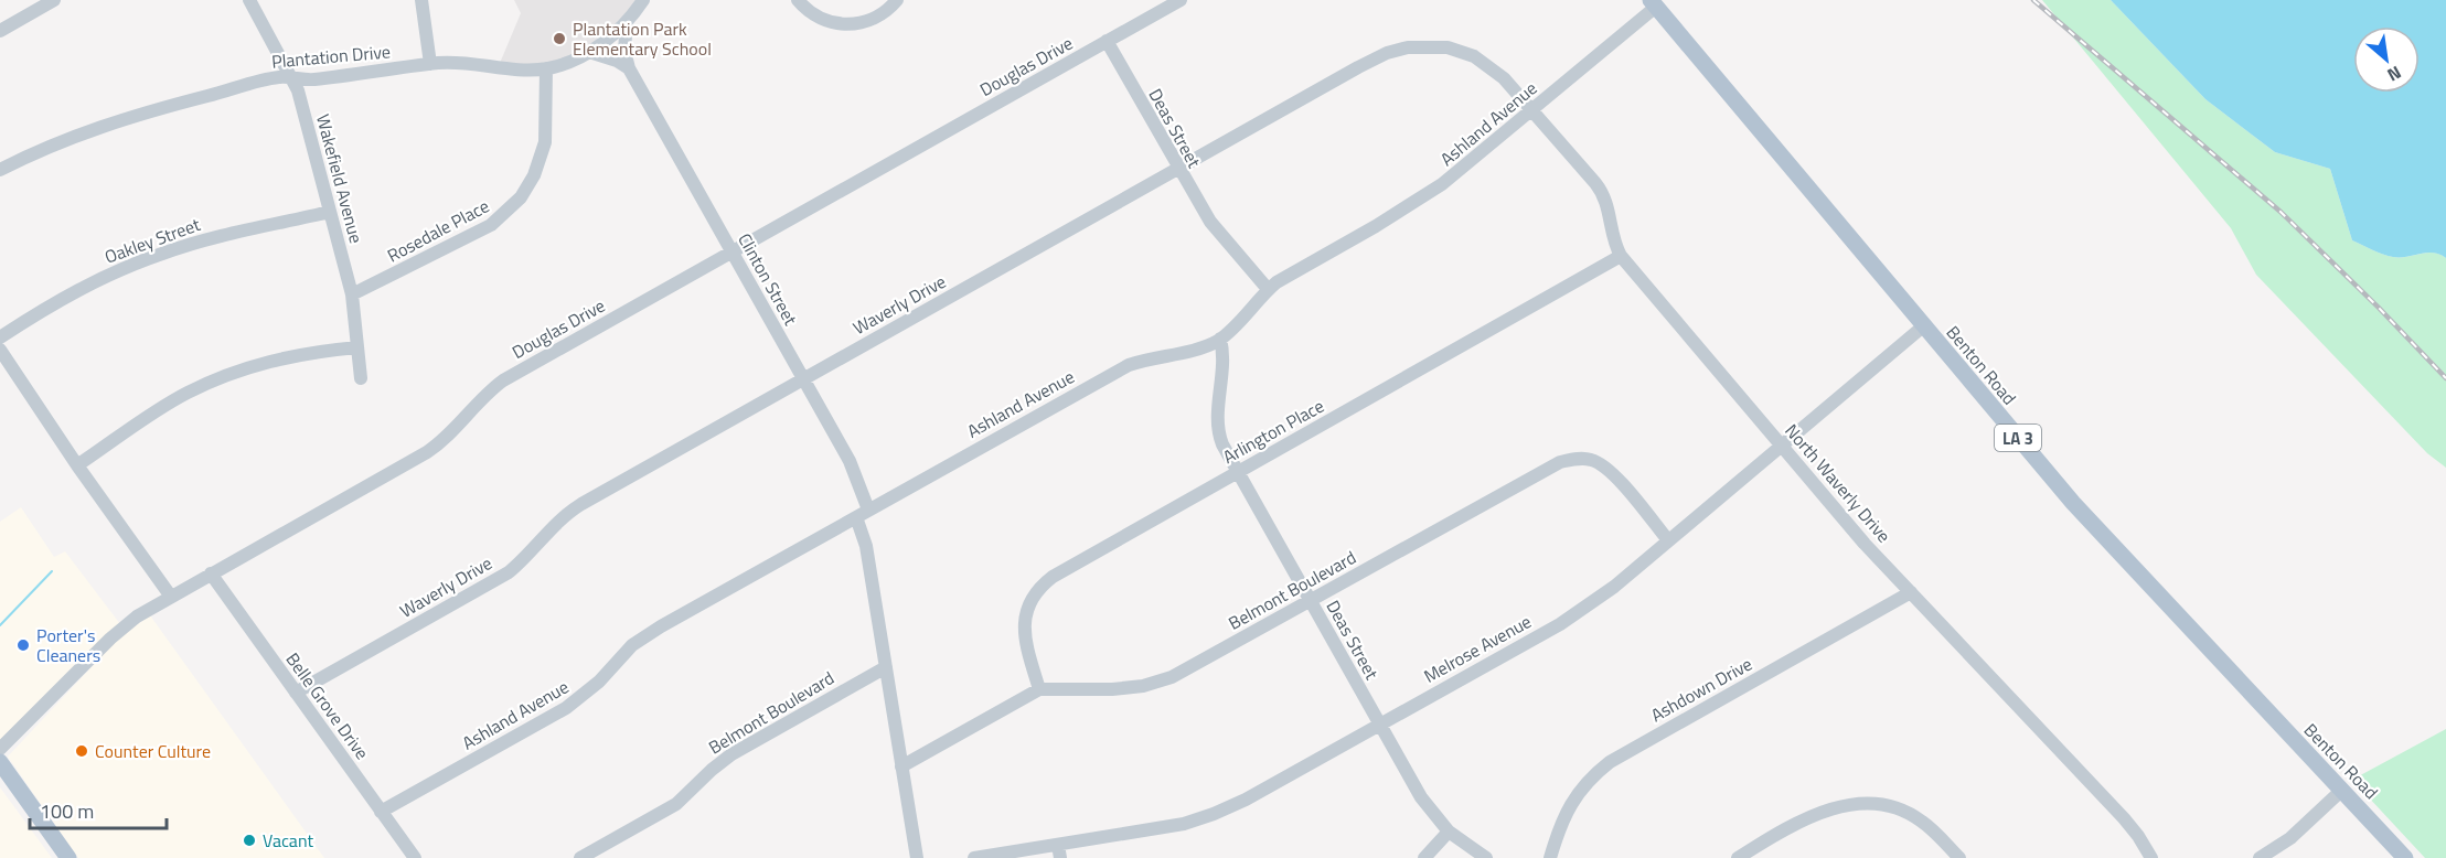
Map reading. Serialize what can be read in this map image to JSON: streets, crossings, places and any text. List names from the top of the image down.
{
  "streets": {
    "main road": ["Benton Road", "LA 3"],
    "street": [
      "Plantation Drive",
      "Douglas Drive",
      "Ashland Avenue",
      "Deas Street",
      "Wakefield Avenue",
      "Rosedale Place",
      "Oakley Street",
      "Clinton Street",
      "Waverly Drive",
      "Arlington Place",
      "North Waverly Drive",
      "Belmont Boulevard",
      "Melrose Avenue",
      "Ashdown Drive",
      "Belle Grove Drive"
    ]
  },
  "crossings": [
    ["Plantation Drive", "Wakefield Avenue"],
    ["Plantation Drive", "Rosedale Place"],
    ["Plantation Drive", "Clinton Street"],
    ["Douglas Drive", "Deas Street"],
    ["Douglas Drive", "Clinton Street"],
    ["Douglas Drive", "Belle Grove Drive"],
    ["Ashland Avenue", "Deas Street"],
    ["Ashland Avenue", "Clinton Street"],
    ["Ashland Avenue", "Waverly Drive"],
    ["Ashland Avenue", "Benton Road"],
    ["Ashland Avenue", "North Waverly Drive"],
    ["Ashland Avenue", "Belle Grove Drive"],
    ["Deas Street", "Waverly Drive"],
    ["Deas Street", "Arlington Place"],
    ["Deas Street", "Belmont Boulevard"],
    ["Deas Street", "Melrose Avenue"],
    ["Wakefield Avenue", "Rosedale Place"],
    ["Wakefield Avenue", "Oakley Street"],
    ["Clinton Street", "Waverly Drive"],
    ["Waverly Drive", "North Waverly Drive"],
    ["Waverly Drive", "Belle Grove Drive"],
    ["Benton Road", "Melrose Avenue"],
    ["Arlington Place", "North Waverly Drive"],
    ["Arlington Place", "Belmont Boulevard"],
    ["North Waverly Drive", "Melrose Avenue"],
    ["North Waverly Drive", "Ashdown Drive"],
    ["Belmont Boulevard", "Melrose Avenue"]
  ],
  "places": [
    "Plantation Park Elementary School",
    "Porter's Cleaners",
    "Counter Culture",
    "Vacant"
  ],
  "scale_bar": "100 m",
  "north": "bottom right"
}
